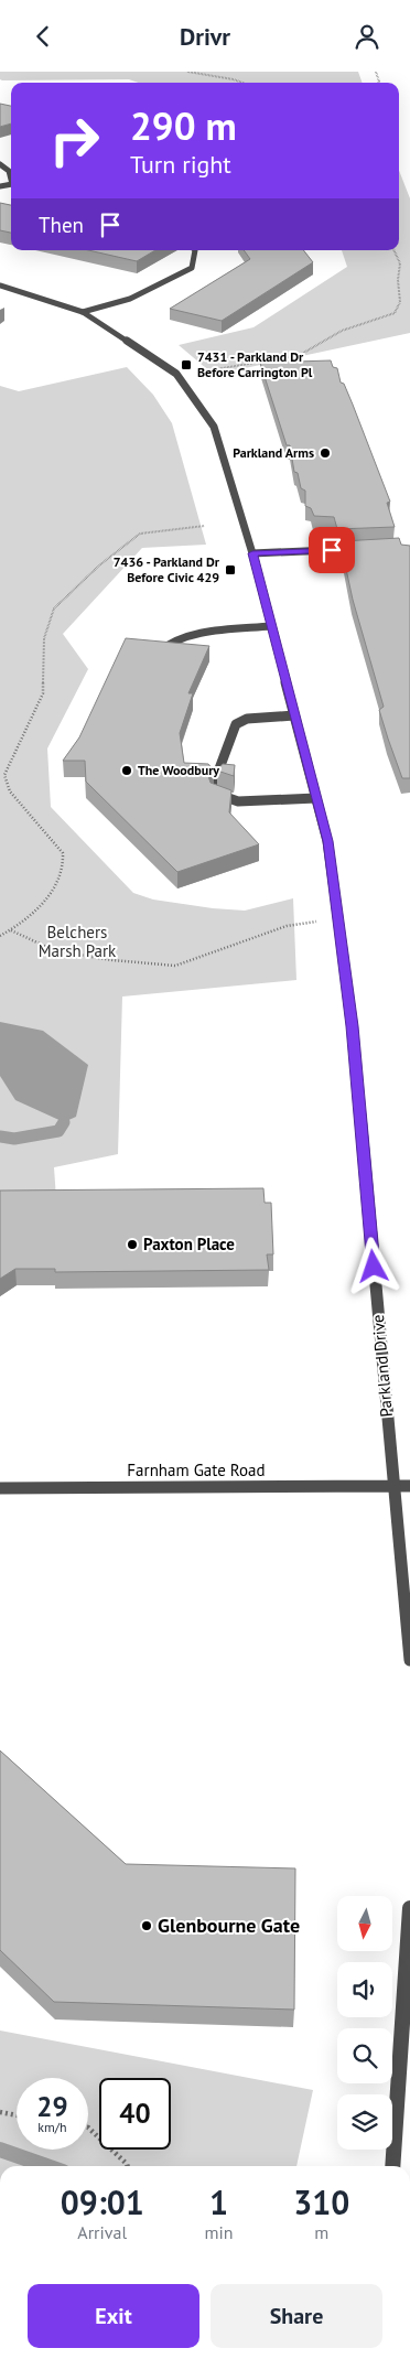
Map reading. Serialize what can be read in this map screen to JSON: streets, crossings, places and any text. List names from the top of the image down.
{
  "streets": {
    "street": ["Parkland Drive", "Farnham Gate Road"]
  },
  "crossings": [
    ["Parkland Drive", "Farnham Gate Road"]
  ],
  "parks": ["Belchers Marsh Park"],
  "places": {
    "transit": ["7431 - Parkland Dr Before Carrington Pl", "7436 - Parkland Dr Before Civic 429"],
    "other": [
      "Parkland Arms",
      "The Woodbury",
      "Paxton Place",
      "Glenbourne Gate"
    ]
  },
  "north": "bottom",
  "page": {
    "header": "Drivr",
    "turn": ["290 m", "Turn right"],
    "then": "Then",
    "speed": "29 km/h",
    "limit": "40",
    "eta": [
      "09:01",
      "Arrival",
      "1",
      "min",
      "310",
      "m"
    ],
    "buttons": ["Exit", "Share"]
  }
}
